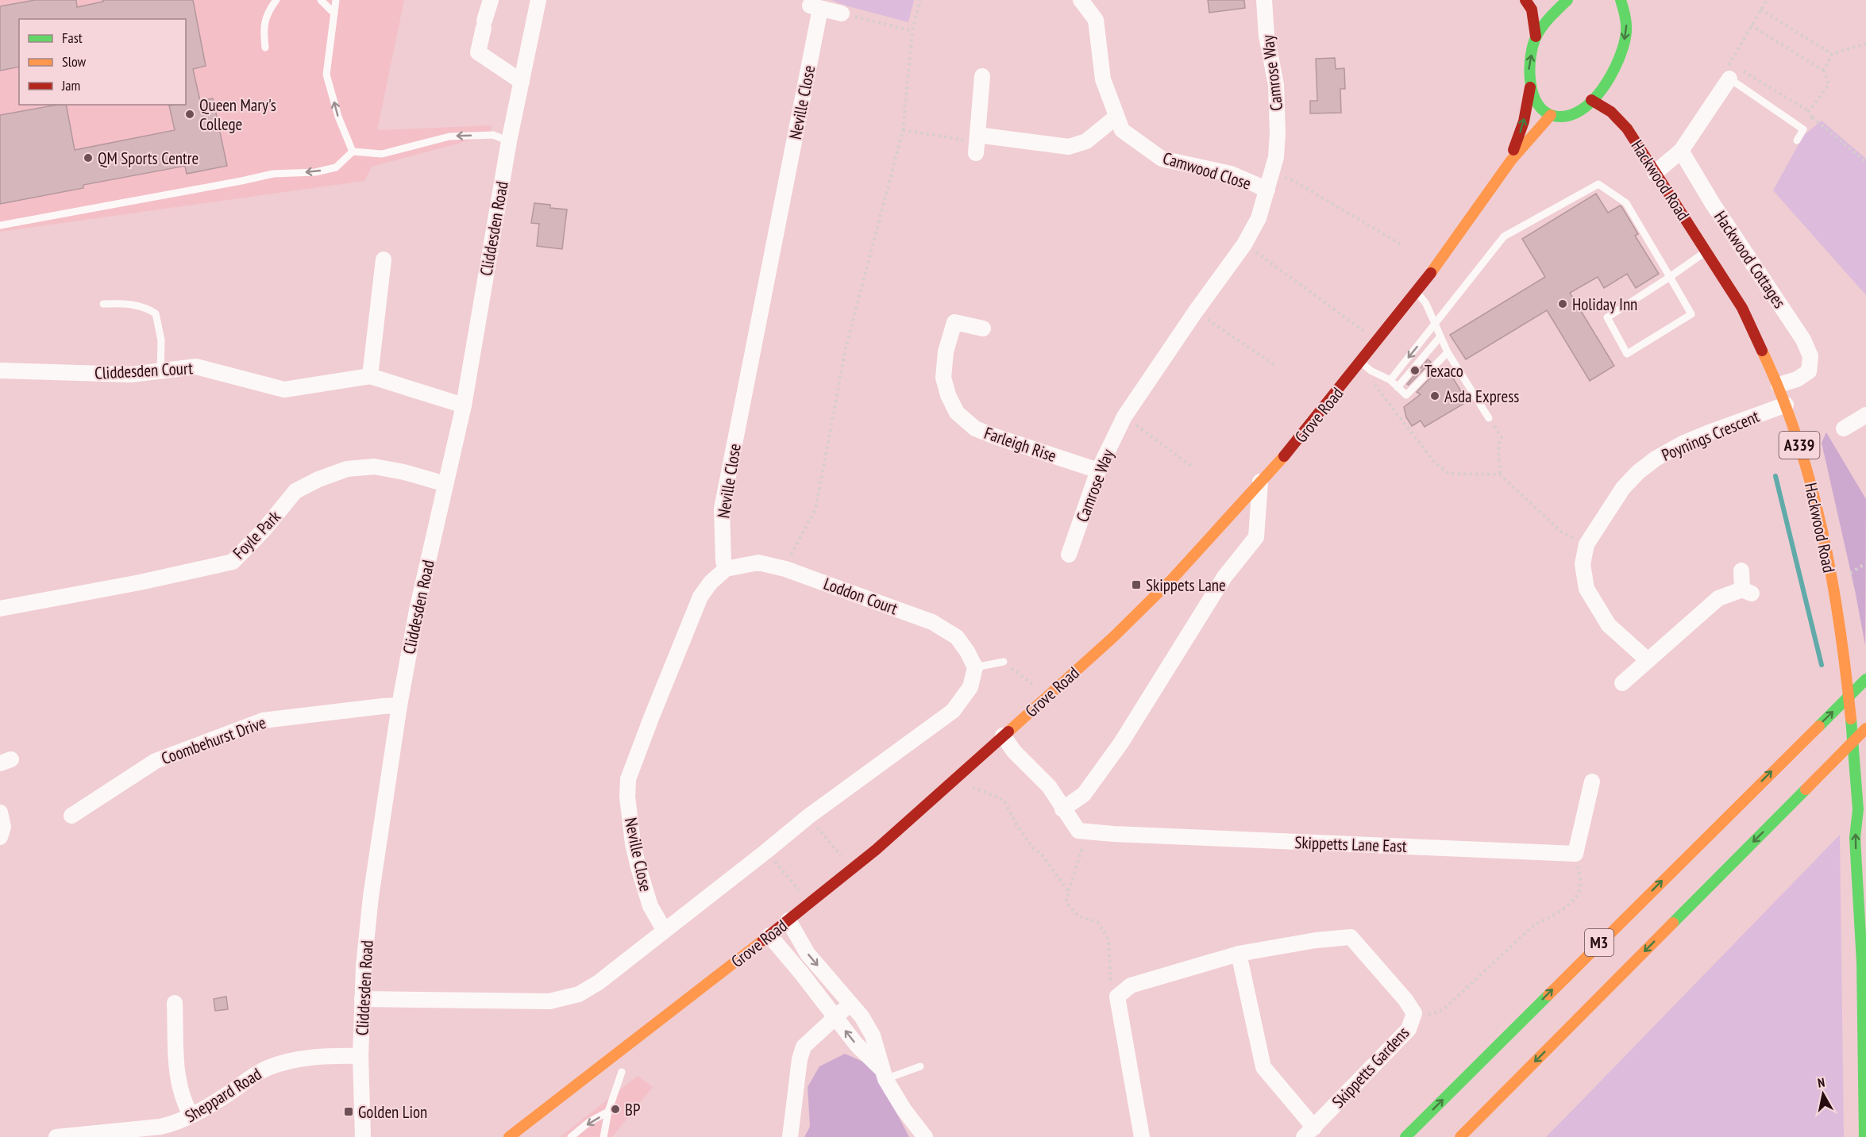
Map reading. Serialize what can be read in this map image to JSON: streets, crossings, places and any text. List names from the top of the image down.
{
  "streets": {
    "main road": [
      "Hackwood Road",
      "Grove Road",
      "A339",
      "M3"
    ],
    "street": [
      "Camrose Way",
      "Neville Close",
      "Camwood Close",
      "Cliddesden Road",
      "Hackwood Cottages",
      "Cliddesden Court",
      "Poynings Crescent",
      "Farleigh Rise",
      "Foyle Park",
      "Loddon Court",
      "Coombehurst Drive",
      "Skippetts Lane East",
      "Skippetts Gardens",
      "Sheppard Road"
    ]
  },
  "crossings": [
    ["Camrose Way", "Camwood Close"],
    ["Camrose Way", "Farleigh Rise"],
    ["Neville Close", "Loddon Court"],
    ["Hackwood Road", "Hackwood Cottages"],
    ["Hackwood Road", "Poynings Crescent"],
    ["Hackwood Road", "A339"],
    ["Cliddesden Road", "Cliddesden Court"],
    ["Cliddesden Road", "Foyle Park"],
    ["Cliddesden Road", "Coombehurst Drive"],
    ["Cliddesden Road", "Sheppard Road"]
  ],
  "places": {
    "other": [
      "Queen Mary's College",
      "QM Sports Centre",
      "Holiday Inn",
      "Texaco",
      "Asda Express",
      "BP"
    ],
    "transit": ["Skippets Lane", "Golden Lion"]
  },
  "legend": ["Fast", "Slow", "Jam"],
  "north": "top"
}
